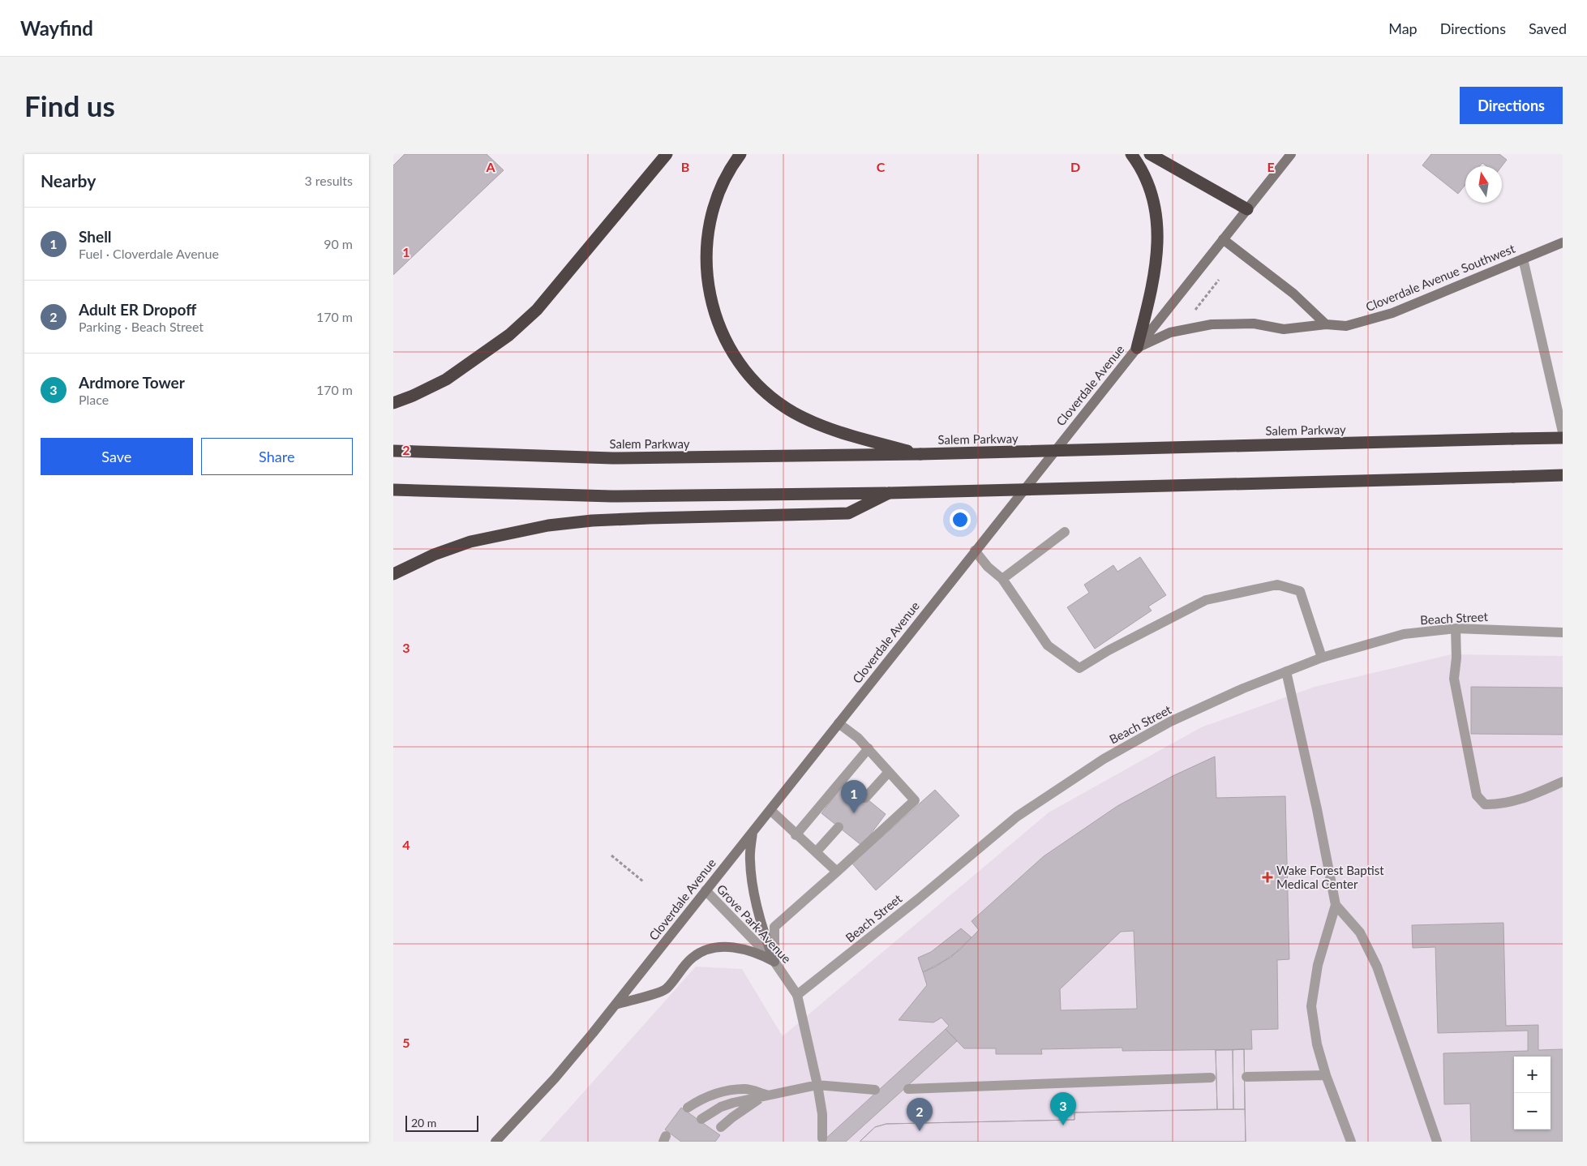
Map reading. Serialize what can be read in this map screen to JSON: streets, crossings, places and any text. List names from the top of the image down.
{
  "streets": {
    "highway": ["Salem Parkway"],
    "main road": ["Cloverdale Avenue Southwest", "Cloverdale Avenue"],
    "street": ["Beach Street", "Grove Park Avenue"]
  },
  "crossings": [
    ["Cloverdale Avenue Southwest", "Cloverdale Avenue"],
    ["Cloverdale Avenue", "Grove Park Avenue"],
    ["Beach Street", "Grove Park Avenue"]
  ],
  "places": {
    "health": ["Wake Forest Baptist Medical Center"]
  },
  "scale_bar": "20 m",
  "north": "top",
  "page": {
    "header": "Wayfind",
    "nav": ["Map", "Directions", "Saved"],
    "buttons": [
      "Directions",
      ["Save", "Share"]
    ],
    "title": "Find us",
    "heading": ["Nearby", "3 results"],
    "list": [
      {
        "mark": "1",
        "name": "Shell",
        "note": "Fuel · Cloverdale Avenue",
        "value": "90 m"
      },
      {
        "mark": "2",
        "name": "Adult ER Dropoff",
        "note": "Parking · Beach Street",
        "value": "170 m"
      },
      {
        "mark": "3",
        "name": "Ardmore Tower",
        "note": "Place",
        "value": "170 m"
      }
    ],
    "pins": ["1", "3", "2"],
    "map_buttons": ["+", "−"],
    "scale": "20 m"
  },
  "grid": {
    "columns": [
      "A",
      "B",
      "C",
      "D",
      "E"
    ],
    "rows": [
      "1",
      "2",
      "3",
      "4",
      "5"
    ]
  }
}
